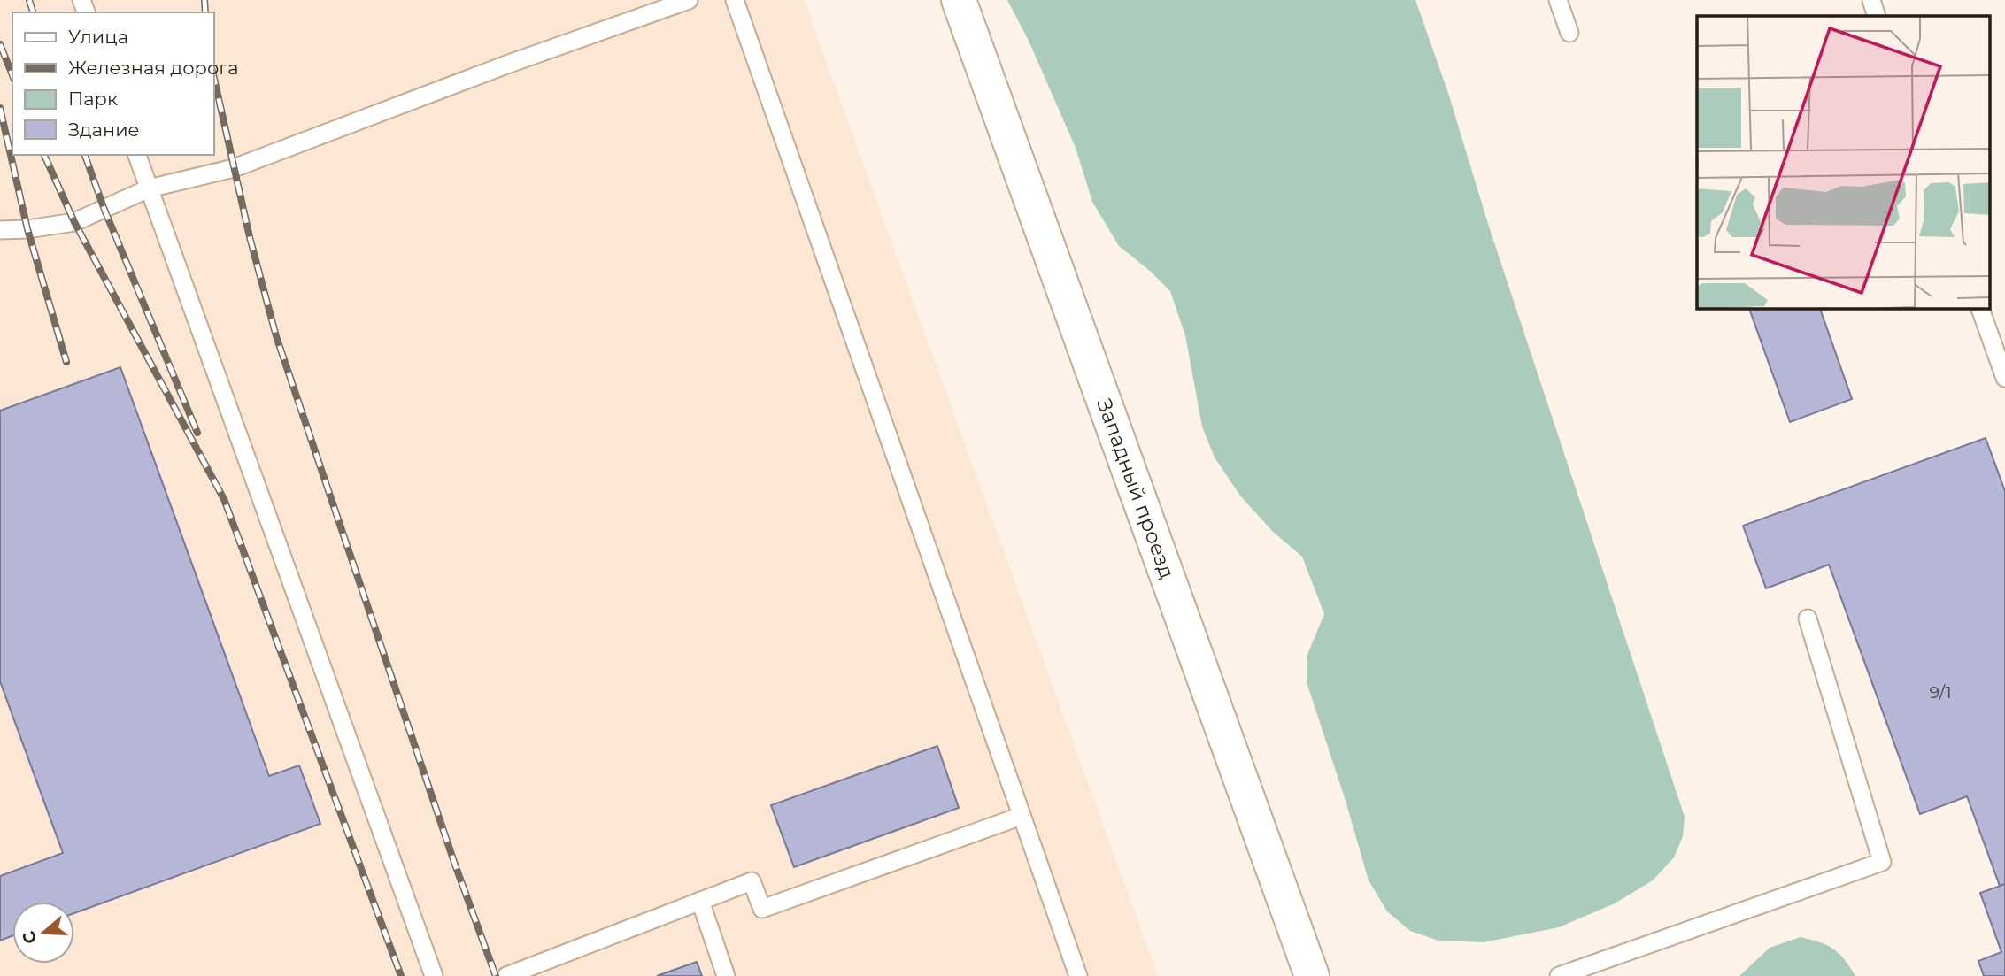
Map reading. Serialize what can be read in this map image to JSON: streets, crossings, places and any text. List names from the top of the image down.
{
  "streets": {
    "main road": ["Западный проезд"]
  },
  "house_numbers": ["9/1"],
  "legend": [
    "Улица",
    "Железная дорога",
    "Парк",
    "Здание"
  ],
  "north": "left"
}
